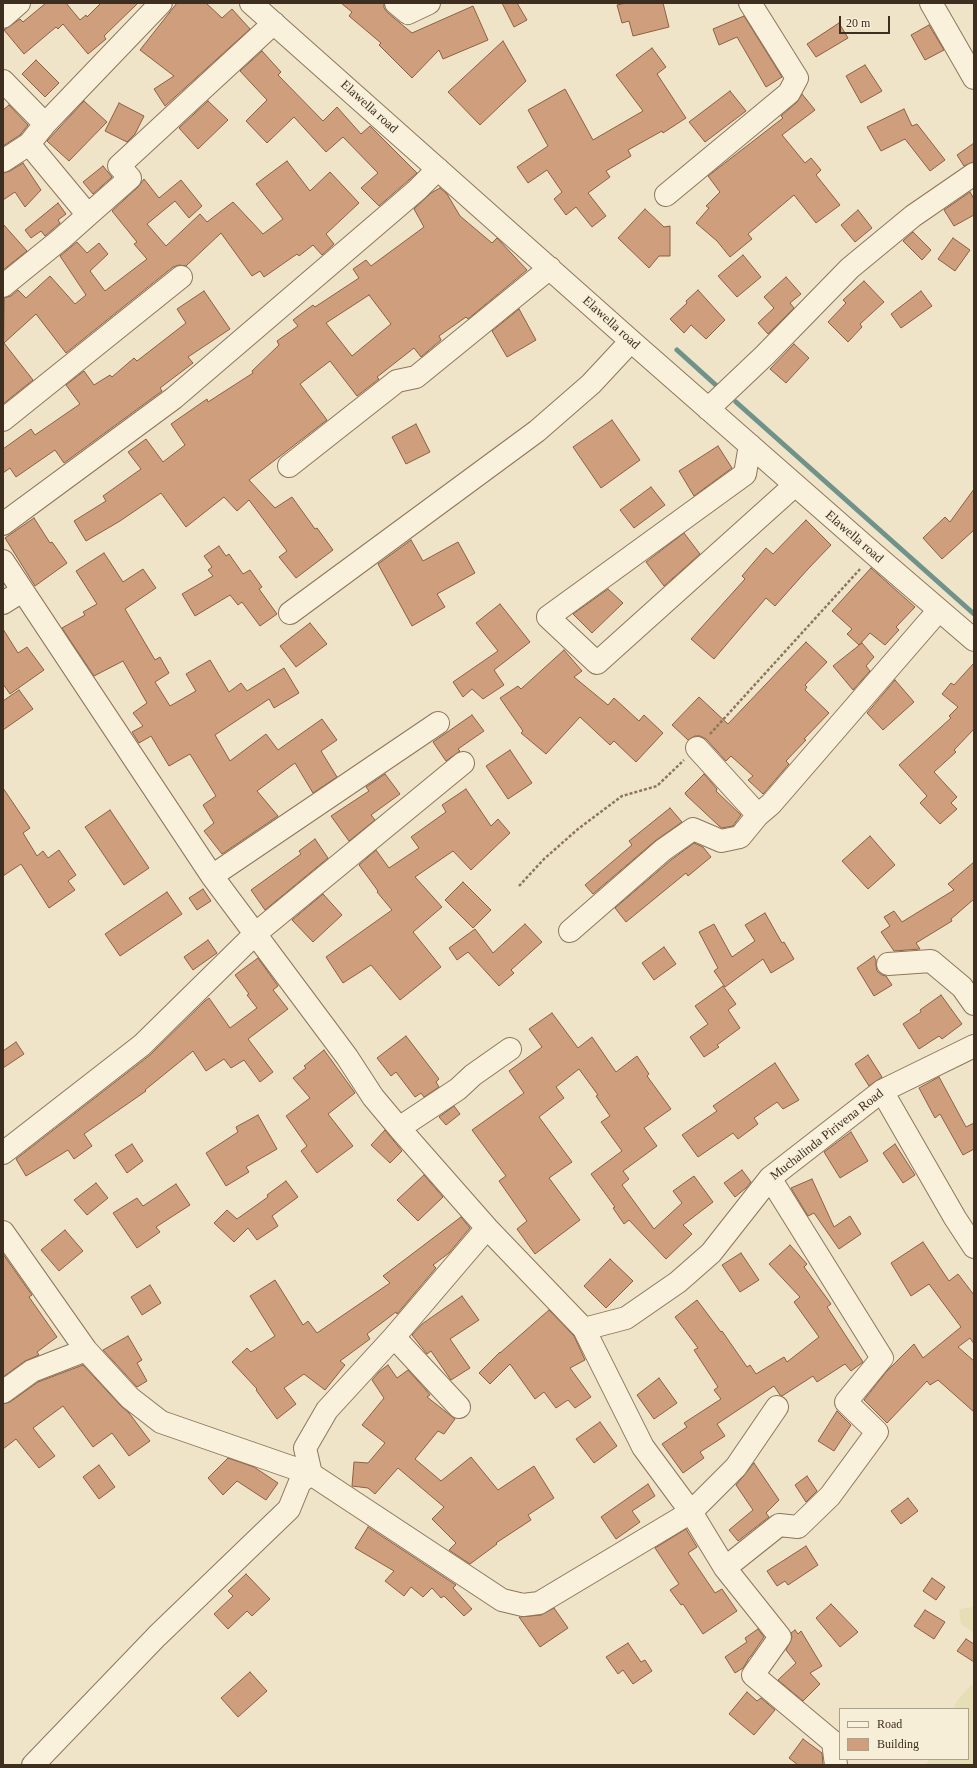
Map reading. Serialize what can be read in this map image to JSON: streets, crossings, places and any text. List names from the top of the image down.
{
  "streets": {
    "street": ["Elawella road", "Muchalinda Pirivena Road"]
  },
  "legend": ["Road", "Building"],
  "scale_bar": "20 m"
}
